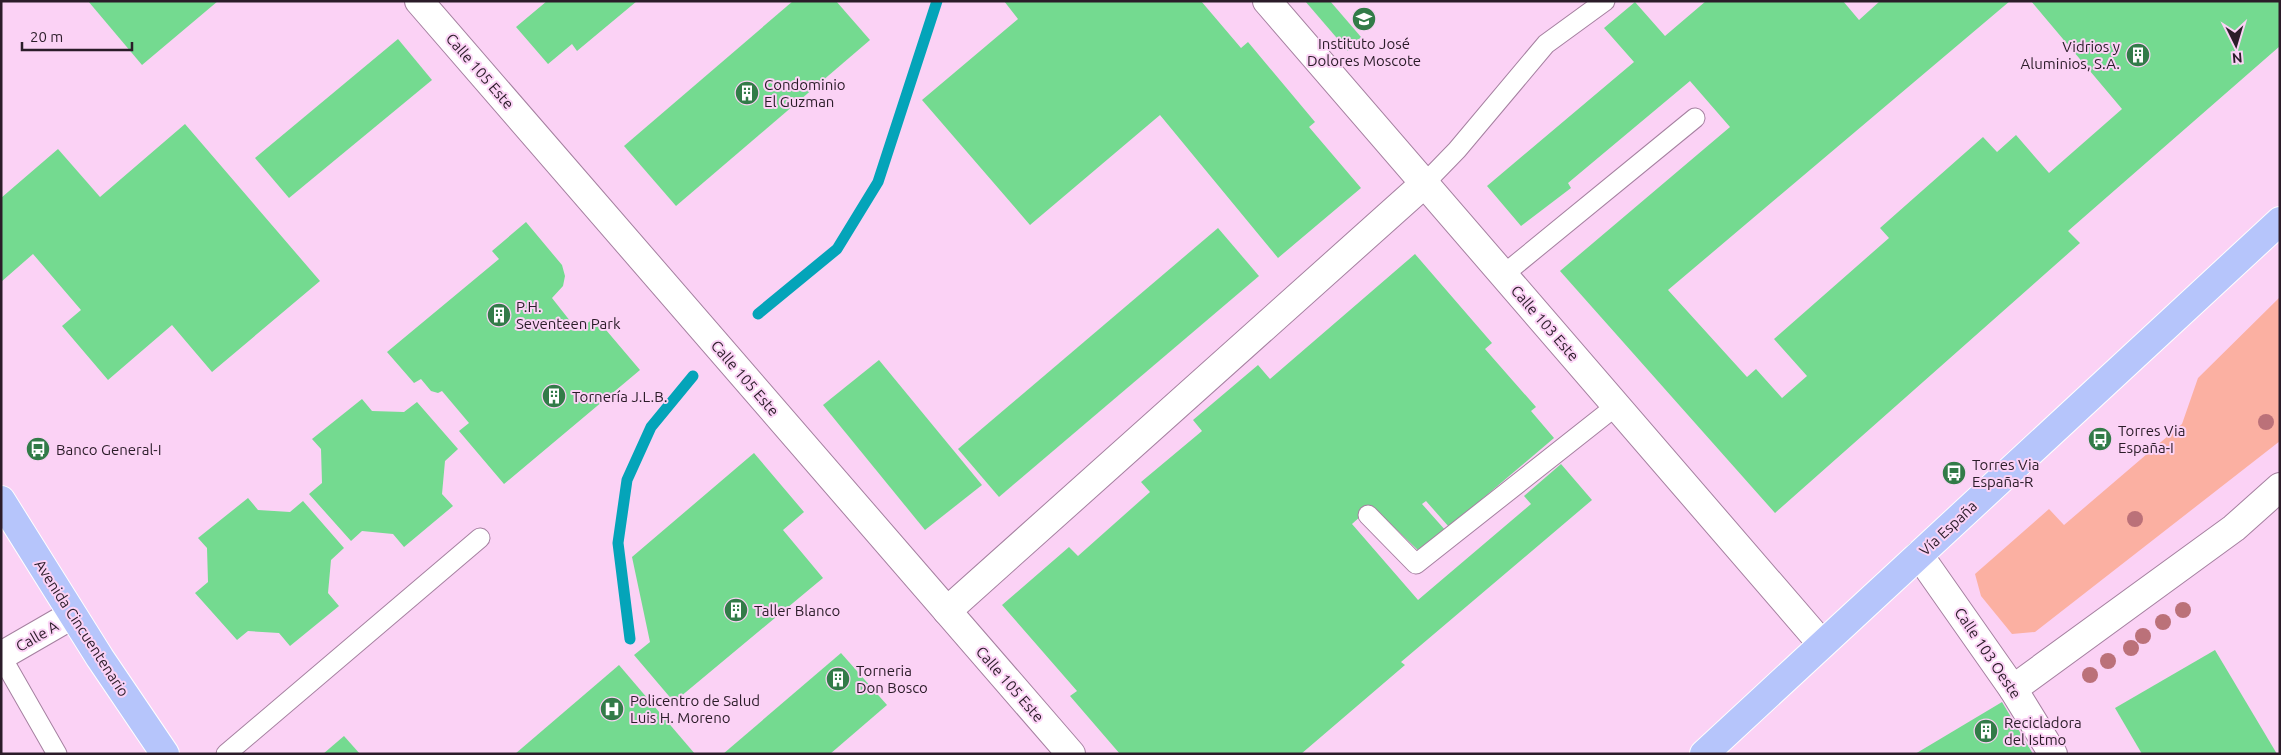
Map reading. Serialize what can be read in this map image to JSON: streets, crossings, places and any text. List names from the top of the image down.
{
  "streets": {
    "main road": ["Vía España", "Avenida Cincuentenario"],
    "street": [
      "Calle 105 Este",
      "Calle 103 Este",
      "Calle A",
      "Calle 103 Oeste"
    ]
  },
  "crossings": [
    ["Calle 103 Este", "Vía España"],
    ["Vía España", "Calle 103 Oeste"],
    ["Avenida Cincuentenario", "Calle A"]
  ],
  "places": {
    "school or university": ["Instituto José Dolores Moscote"],
    "building": [
      "Vidrios y Aluminios, S.A.",
      "Condominio El Guzman",
      "P.H. Seventeen Park",
      "Tornería J.L.B.",
      "Taller Blanco",
      "Torneria Don Bosco",
      "Recicladora del Istmo"
    ],
    "bus stop": ["Torres Via España-I", "Banco General-I", "Torres Via España-R"],
    "hospital": ["Policentro de Salud Luis H. Moreno"]
  },
  "scale_bar": "20 m",
  "north": "bottom"
}
